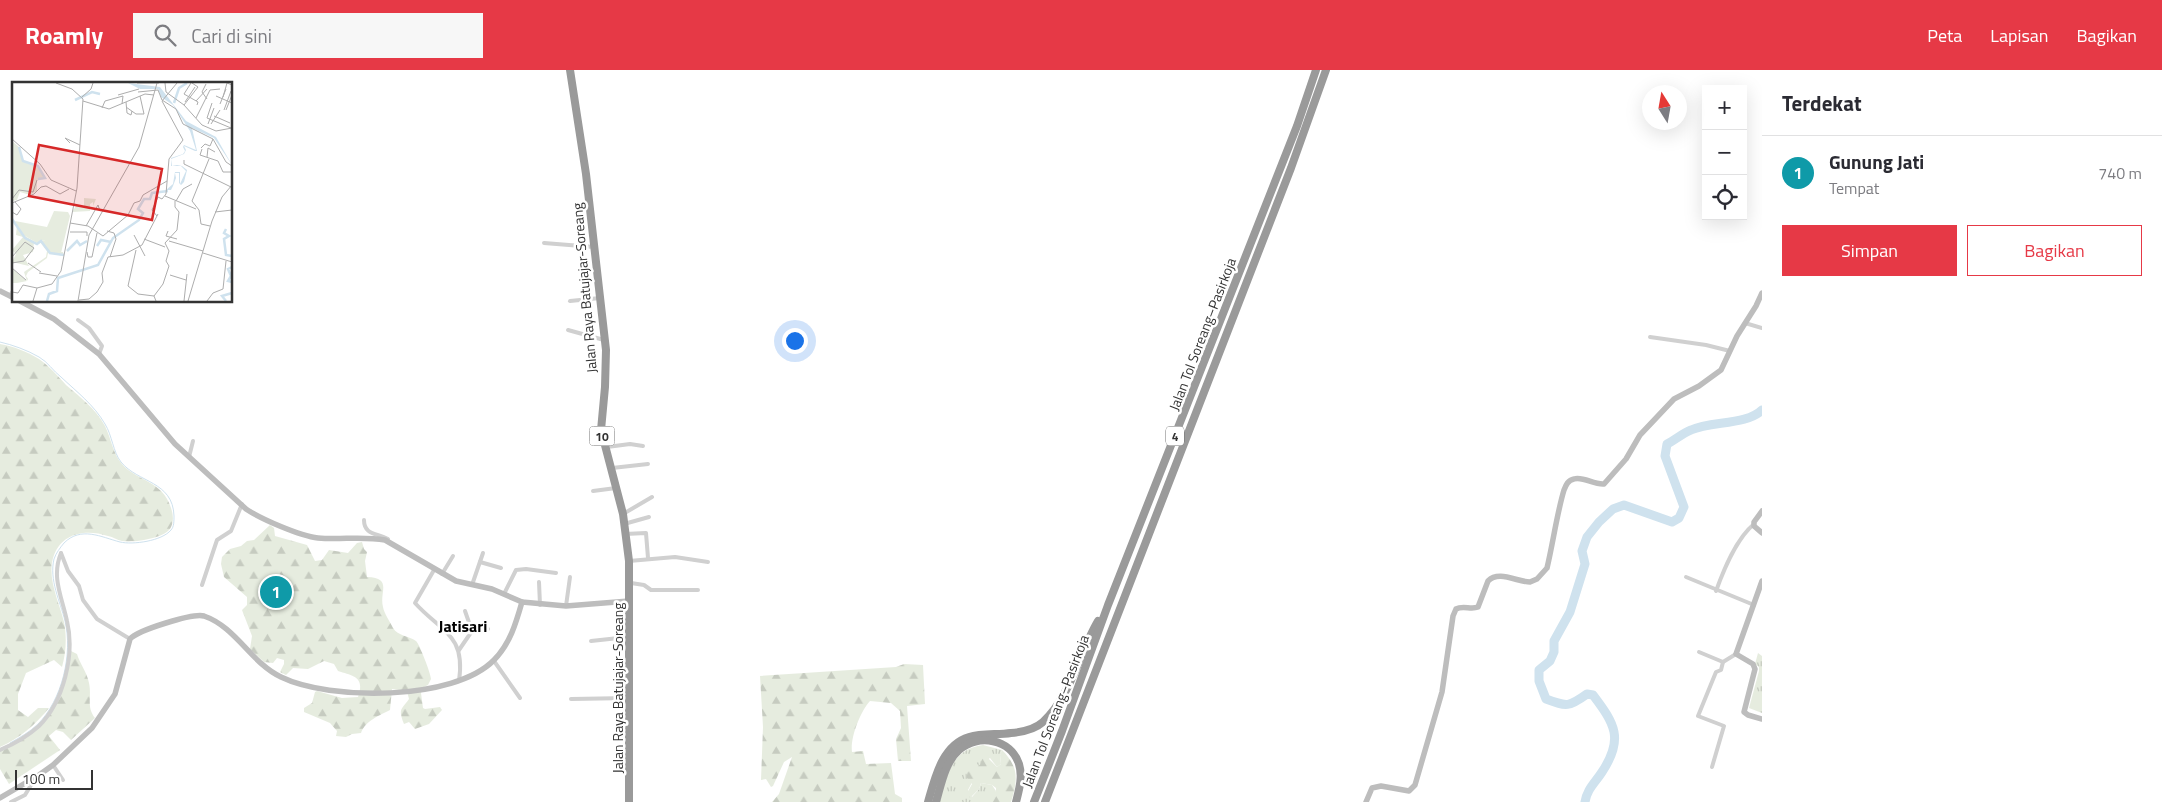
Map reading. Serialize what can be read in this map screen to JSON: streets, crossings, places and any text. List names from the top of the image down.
{
  "streets": {
    "highway": [
      "Jalan Raya Batujajar-Soreang",
      "Jalan Tol Soreang–Pasirkoja",
      "10",
      "4"
    ]
  },
  "districts": ["Jatisari"],
  "scale_bar": "100 m",
  "north": "top",
  "page": {
    "header": "Roamly",
    "search": "Cari di sini",
    "nav": ["Peta", "Lapisan", "Bagikan"],
    "heading": "Terdekat",
    "map_buttons": ["+", "−"],
    "list": [
      {
        "mark": "1",
        "name": "Gunung Jati",
        "note": "Tempat",
        "value": "740 m"
      }
    ],
    "buttons": ["Simpan", "Bagikan"],
    "pins": "1",
    "scale": "100 m"
  }
}
